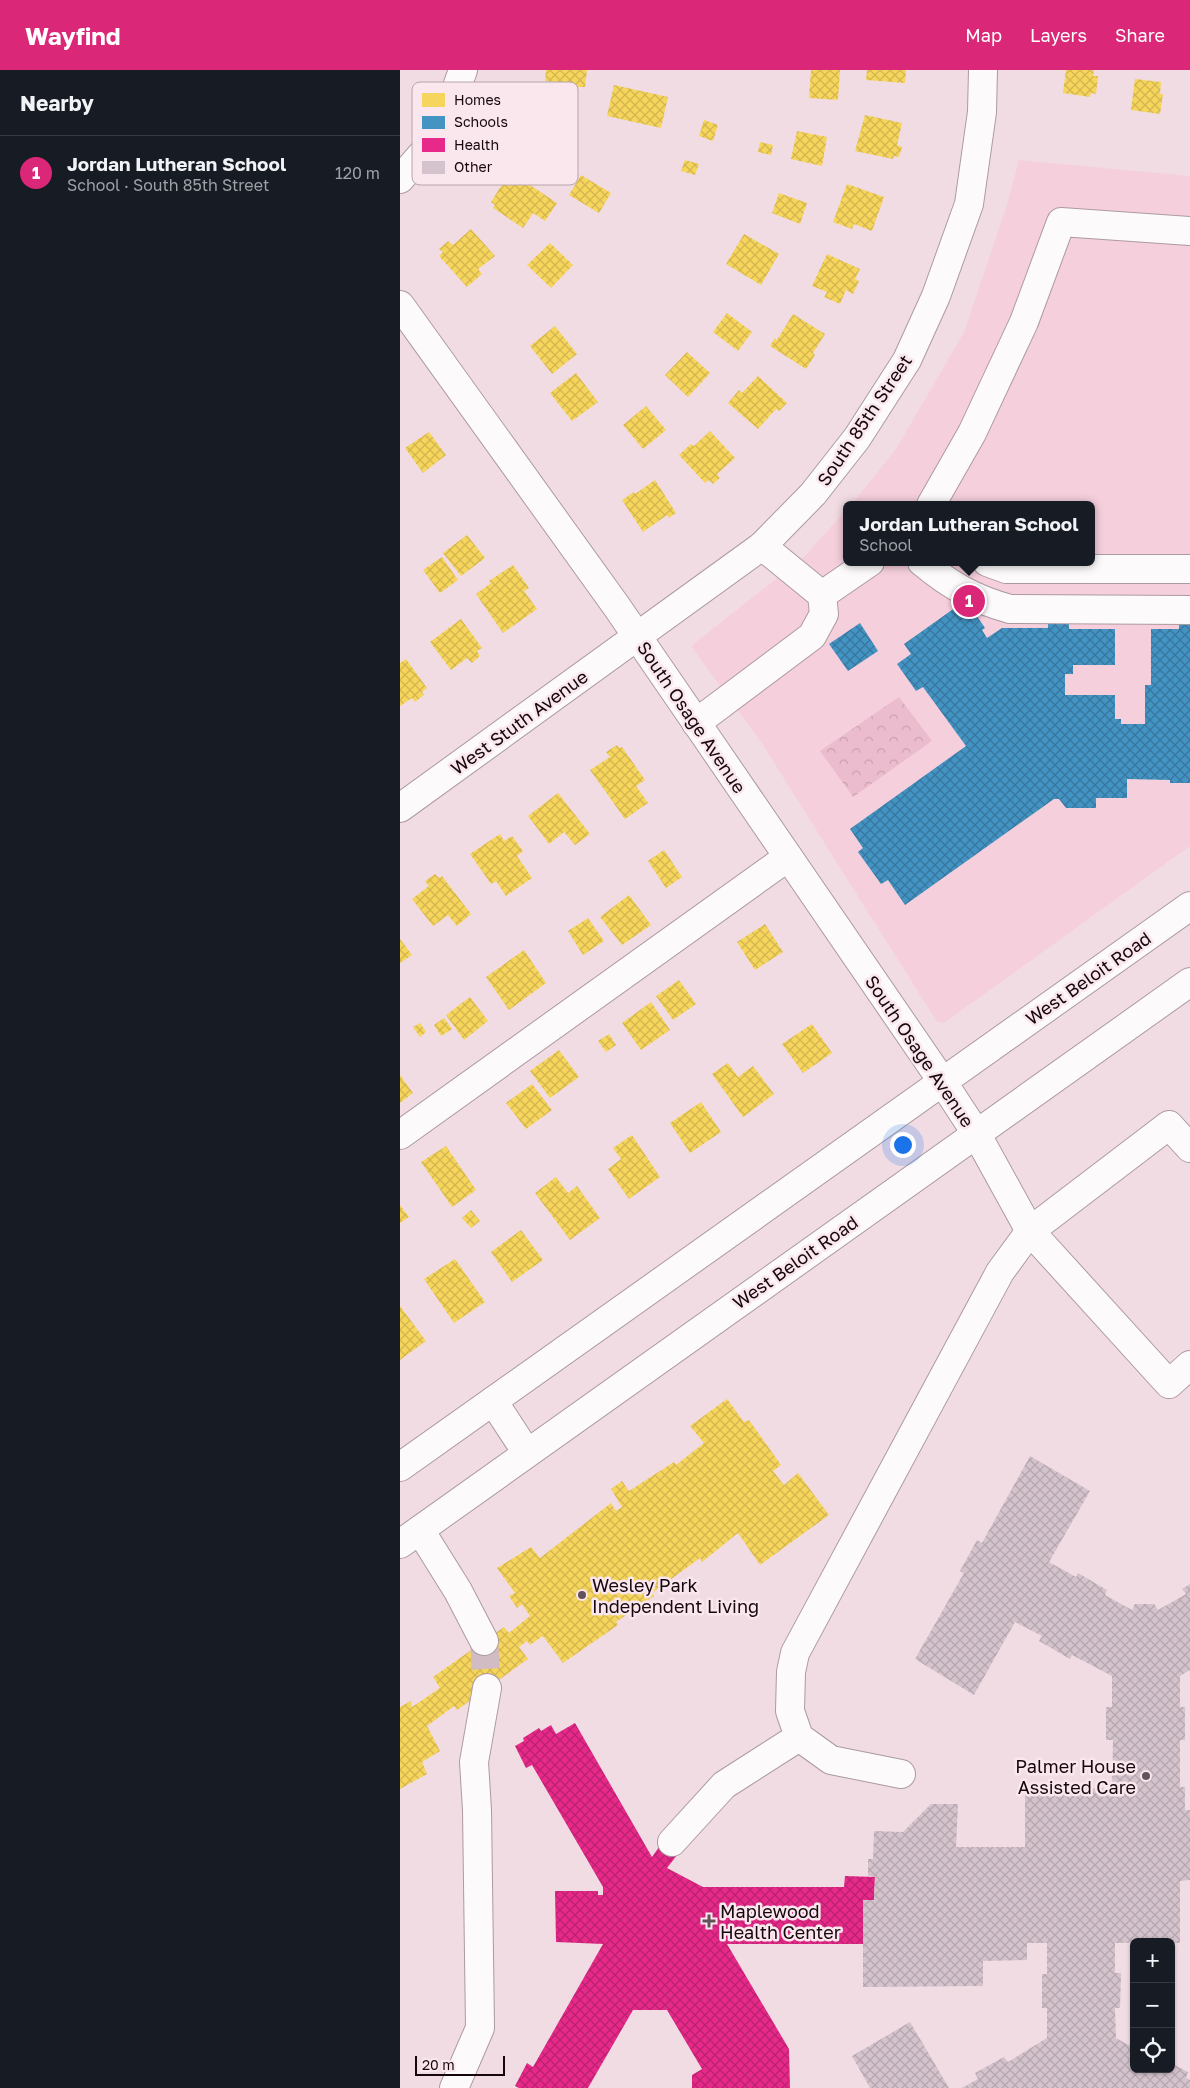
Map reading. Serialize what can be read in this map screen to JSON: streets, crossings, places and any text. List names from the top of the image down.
{
  "streets": {
    "street": [
      "South 85th Street",
      "South Osage Avenue",
      "West Stuth Avenue",
      "West Beloit Road"
    ]
  },
  "crossings": [
    ["South 85th Street", "South Osage Avenue"],
    ["South 85th Street", "West Stuth Avenue"],
    ["South Osage Avenue", "West Stuth Avenue"],
    ["South Osage Avenue", "West Beloit Road"]
  ],
  "places": {
    "other": ["Wesley Park Independent Living", "Palmer House Assisted Care"],
    "health": ["Maplewood Health Center"]
  },
  "legend": [
    "Homes",
    "Schools",
    "Health",
    "Other"
  ],
  "scale_bar": "20 m",
  "page": {
    "header": "Wayfind",
    "nav": ["Map", "Layers", "Share"],
    "heading": "Nearby",
    "list": [
      {
        "mark": "1",
        "name": "Jordan Lutheran School",
        "note": "School · South 85th Street",
        "value": "120 m"
      }
    ],
    "popup": ["Jordan Lutheran School", "School"],
    "pins": "1",
    "map_buttons": ["+", "−"],
    "scale": "20 m"
  }
}
